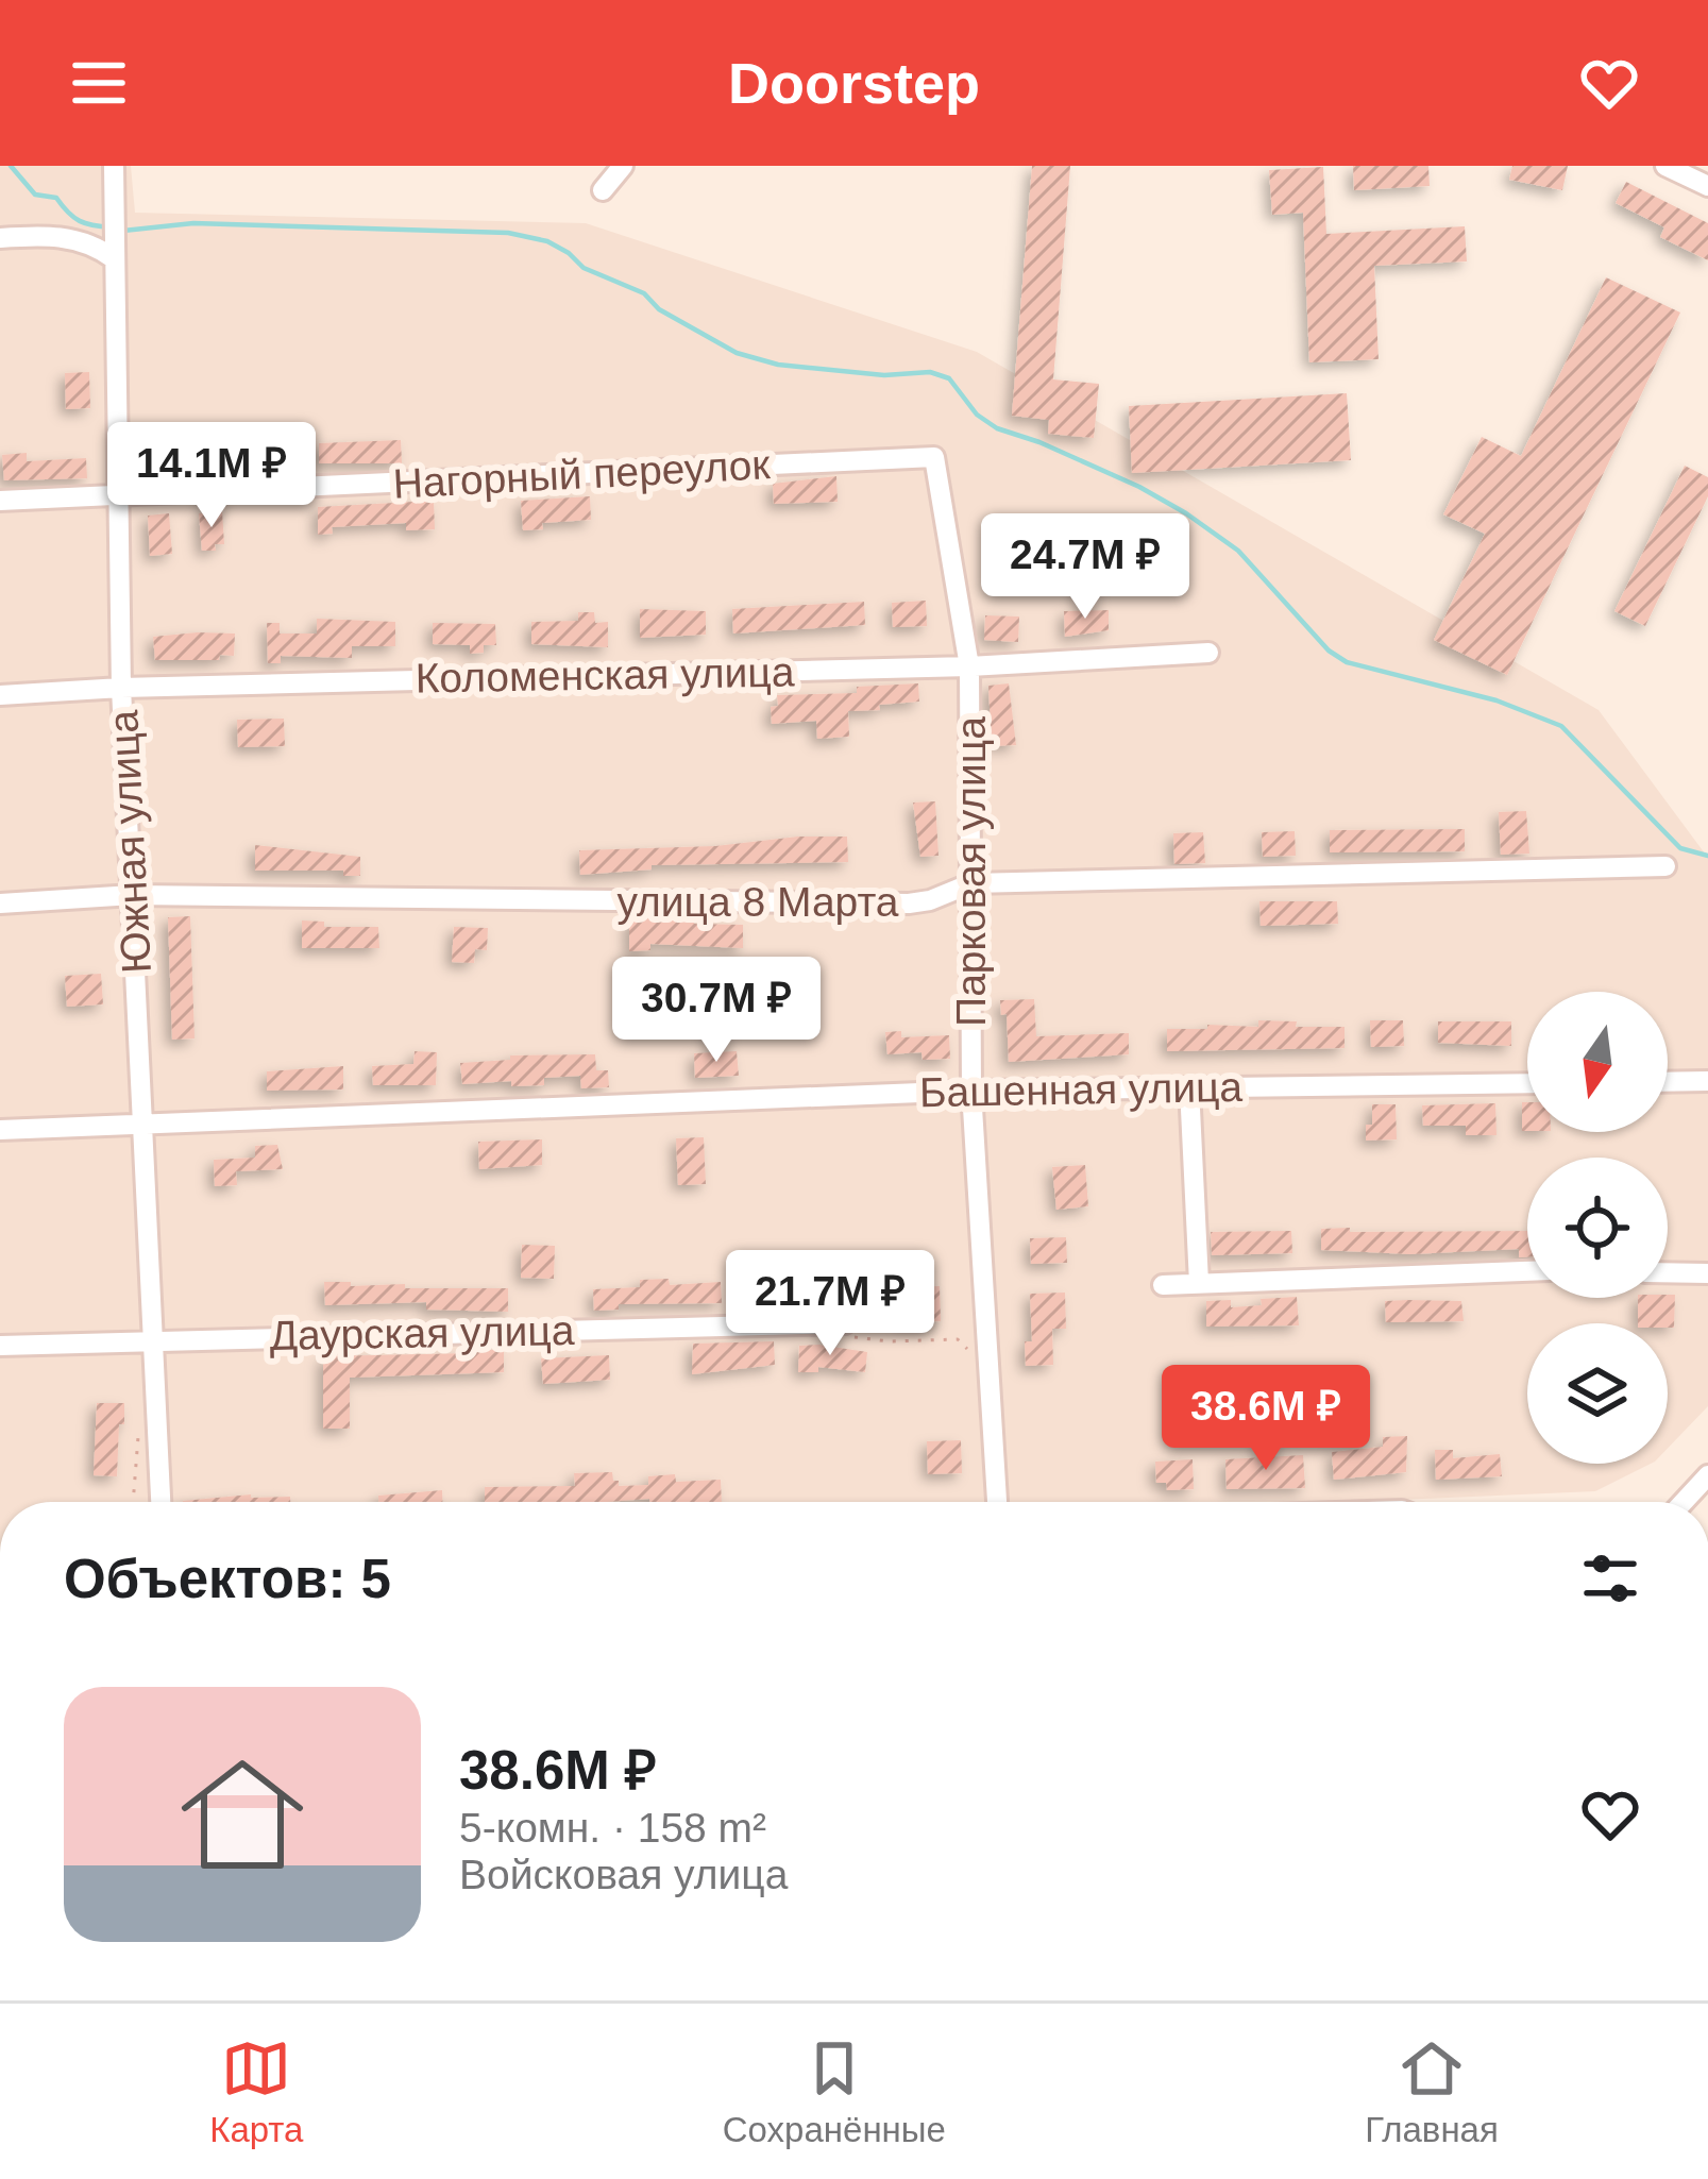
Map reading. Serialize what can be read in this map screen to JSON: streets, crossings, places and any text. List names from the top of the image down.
{
  "streets": {
    "street": [
      "Нагорный переулок",
      "Коломенская улица",
      "Южная улица",
      "Парковая улица",
      "улица 8 Марта",
      "Башенная улица",
      "Даурская улица"
    ]
  },
  "crossings": [
    ["Нагорный переулок", "Южная улица"],
    ["Нагорный переулок", "Парковая улица"],
    ["Коломенская улица", "Южная улица"],
    ["Коломенская улица", "Парковая улица"],
    ["Южная улица", "улица 8 Марта"],
    ["Южная улица", "Башенная улица"],
    ["Южная улица", "Даурская улица"],
    ["Парковая улица", "улица 8 Марта"],
    ["Парковая улица", "Башенная улица"]
  ],
  "north": "bottom",
  "page": {
    "header": "Doorstep",
    "price": [
      "14.1M ₽",
      "24.7M ₽",
      "30.7M ₽",
      "21.7M ₽",
      "38.6M ₽"
    ],
    "heading": "Объектов: 5",
    "list": [
      {
        "name": "38.6M ₽",
        "note": "5-комн. · 158 m² · Войсковая улица"
      }
    ],
    "tabs": ["Карта", "Сохранённые", "Главная"]
  }
}
